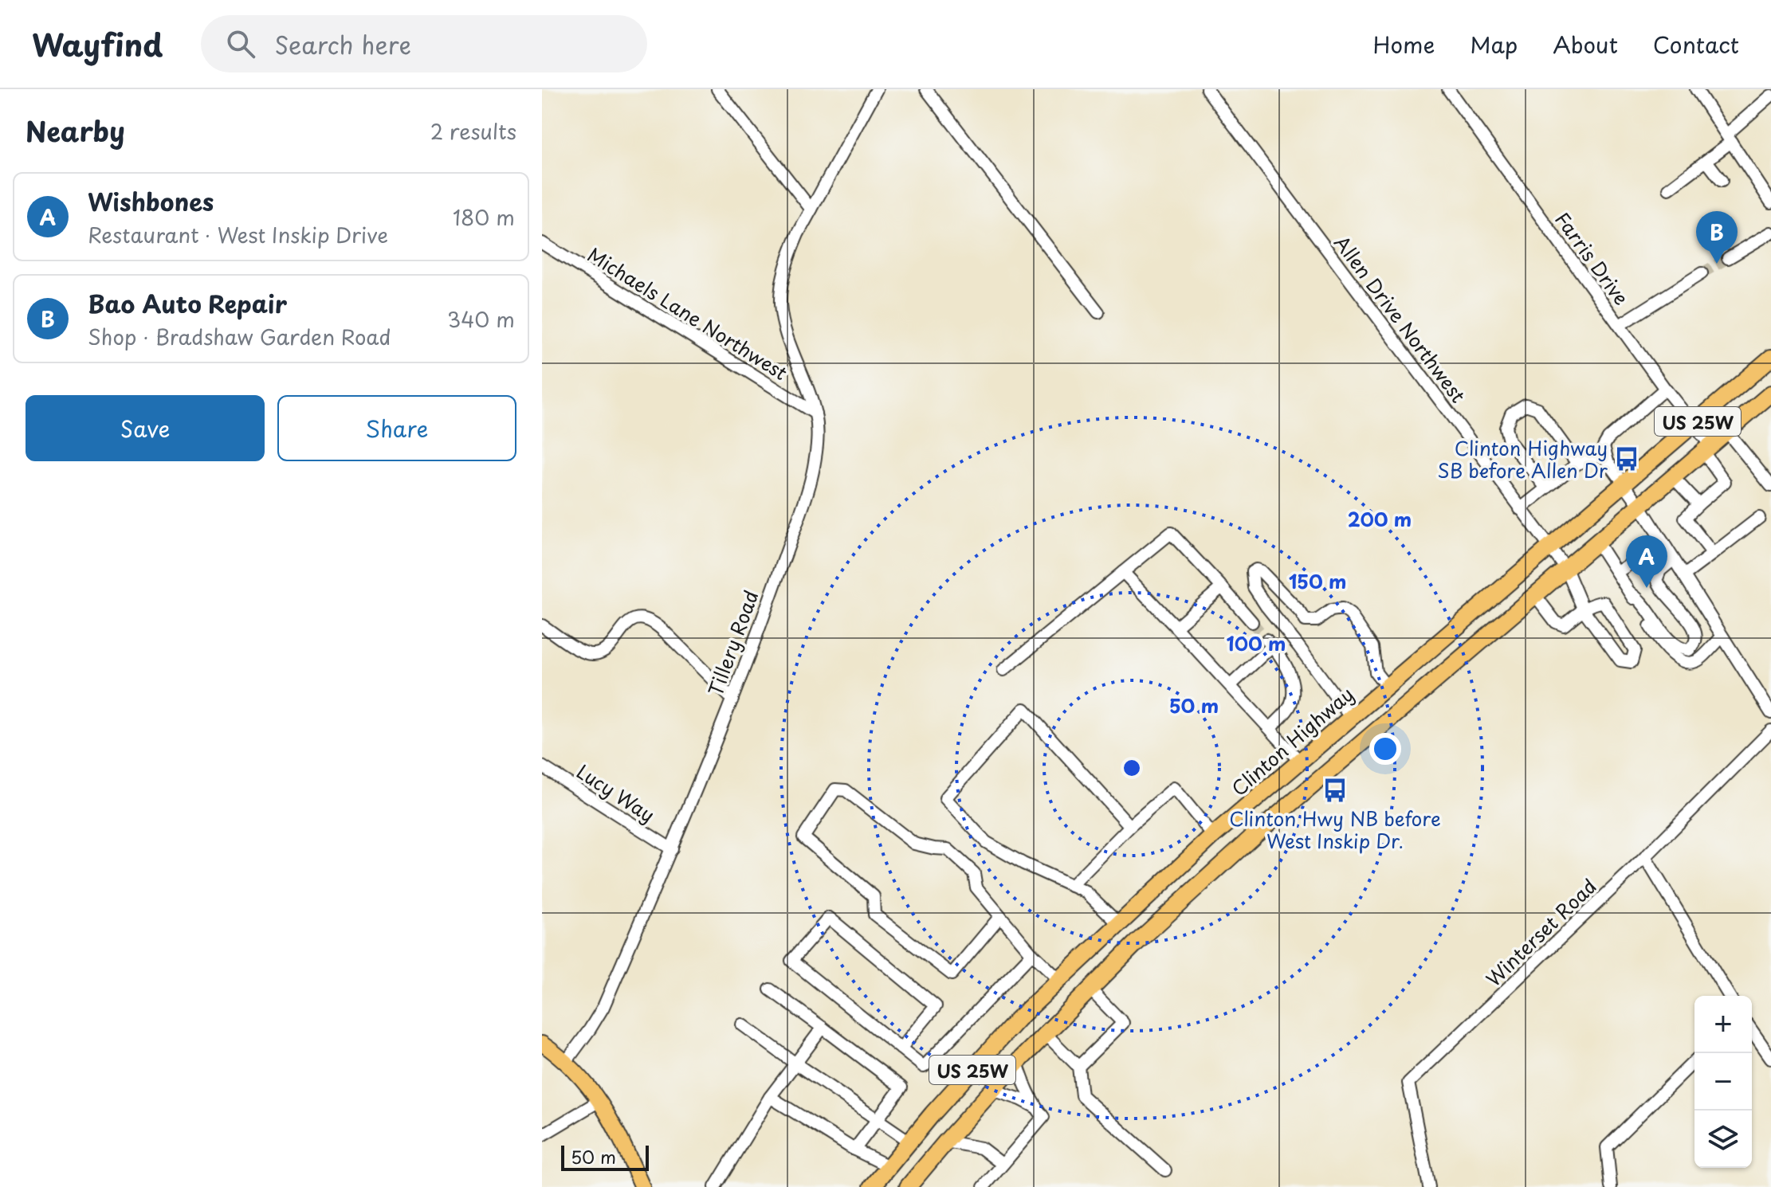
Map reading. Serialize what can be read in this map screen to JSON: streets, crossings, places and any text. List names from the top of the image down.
{
  "streets": {
    "highway": ["US 25W", "Clinton Highway"],
    "street": [
      "Farris Drive",
      "Michaels Lane Northwest",
      "Allen Drive Northwest",
      "Tillery Road",
      "Lucy Way",
      "Winterset Road"
    ]
  },
  "crossings": [
    ["Farris Drive", "US 25W"],
    ["Farris Drive", "Clinton Highway"],
    ["Michaels Lane Northwest", "Tillery Road"],
    ["Allen Drive Northwest", "US 25W"],
    ["Allen Drive Northwest", "Clinton Highway"],
    ["Tillery Road", "Lucy Way"]
  ],
  "places": {
    "bus stop": ["Clinton Highway SB before Allen Dr", "Clinton Hwy NB before West Inskip Dr."]
  },
  "scale_bar": "50 m",
  "page": {
    "header": "Wayfind",
    "search": "Search here",
    "nav": [
      "Home",
      "Map",
      "About",
      "Contact"
    ],
    "heading": ["Nearby", "2 results"],
    "list": [
      {
        "mark": "A",
        "name": "Wishbones",
        "note": "Restaurant · West Inskip Drive",
        "value": "180 m"
      },
      {
        "mark": "B",
        "name": "Bao Auto Repair",
        "note": "Shop · Bradshaw Garden Road",
        "value": "340 m"
      }
    ],
    "pins": ["B", "A"],
    "buttons": ["Save", "Share"],
    "map_buttons": ["+", "−"],
    "scale": "50 m"
  },
  "rings": [
    "200 m",
    "150 m",
    "100 m",
    "50 m"
  ]
}
